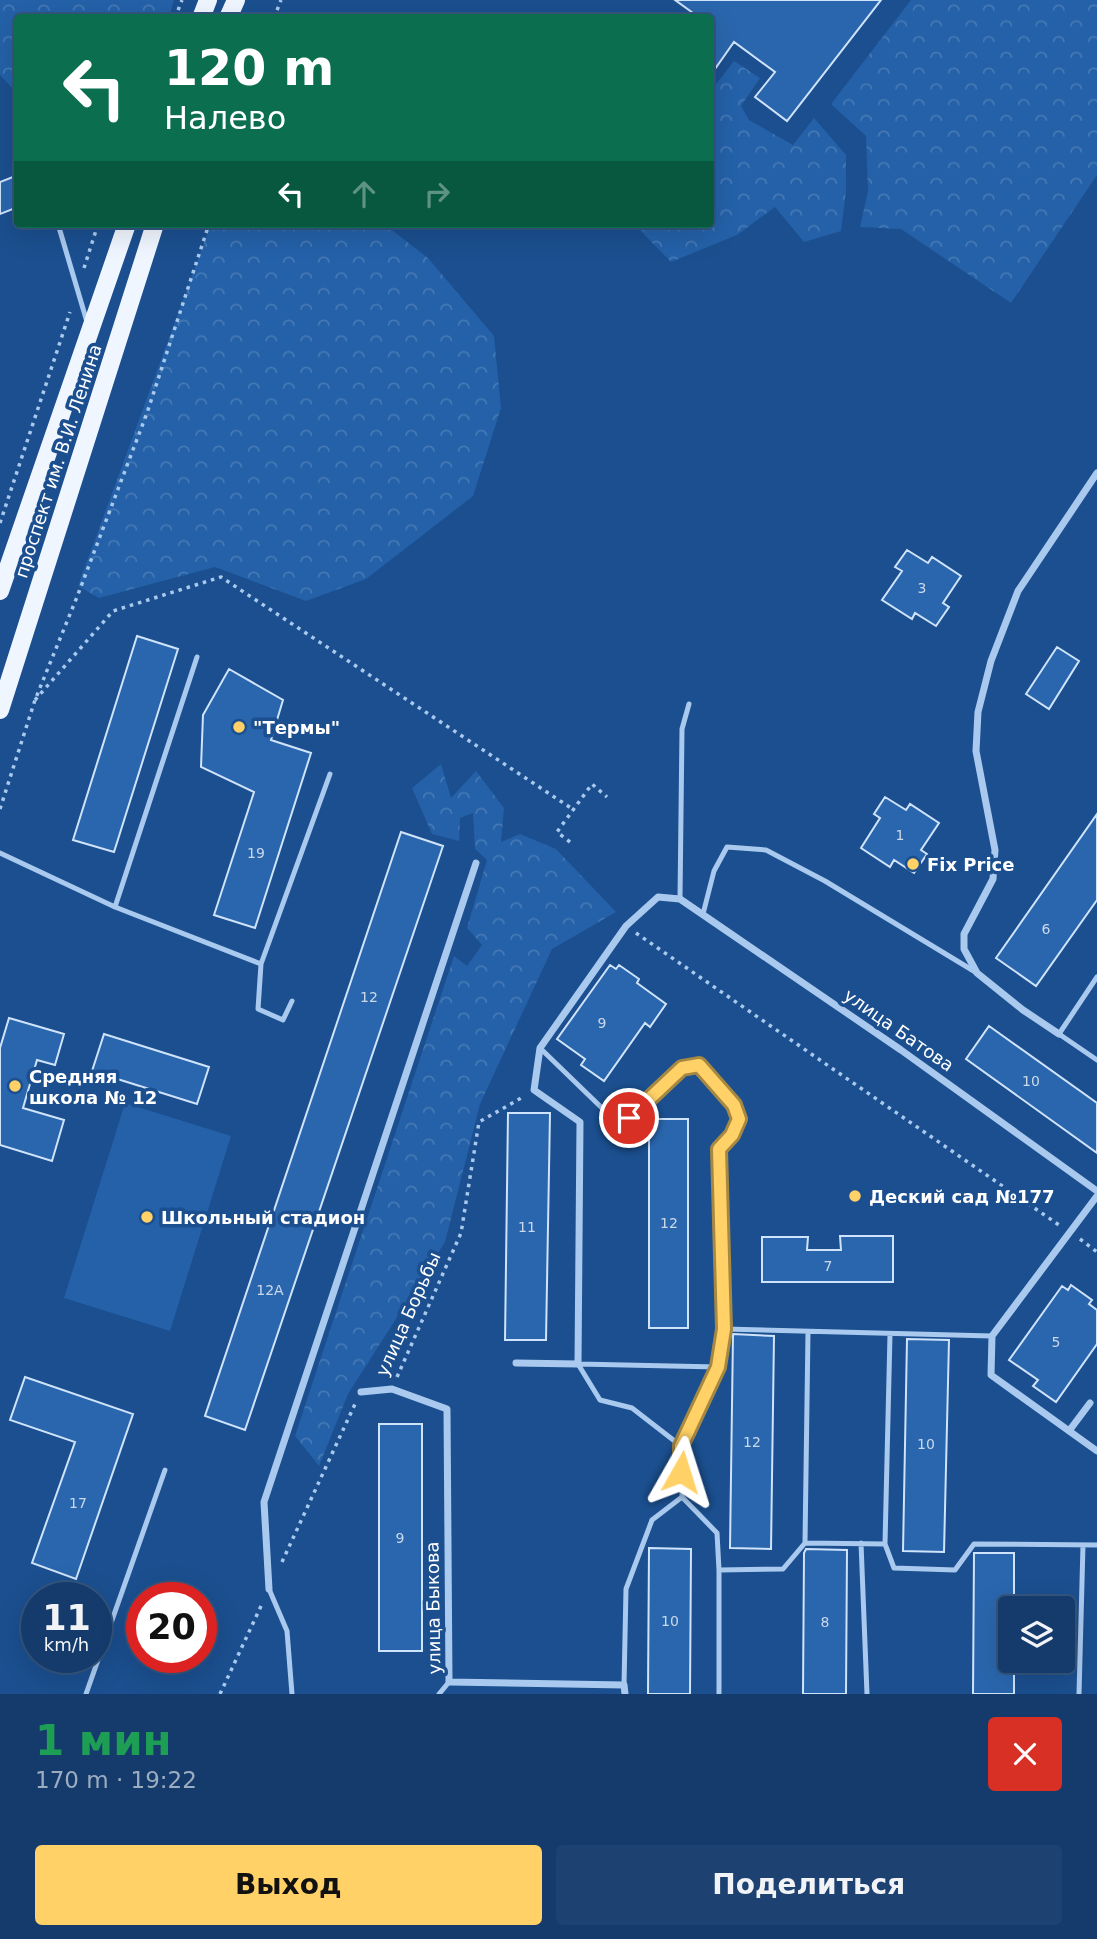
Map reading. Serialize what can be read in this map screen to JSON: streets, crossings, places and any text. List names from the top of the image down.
{
  "streets": {
    "main road": ["проспект им. В.И. Ленина"],
    "street": ["улица Батова", "улица Борьбы", "улица Быкова"]
  },
  "crossings": [
    ["улица Борьбы", "улица Быкова"]
  ],
  "places": [
    "\"Термы\"",
    "Fix Price",
    "Средняя школа № 12",
    "Деский сад №177",
    "Школьный стадион"
  ],
  "house_numbers": [
    "3",
    "1",
    "19",
    "6",
    "12",
    "9",
    "10",
    "12",
    "11",
    "7",
    "12А",
    "5",
    "12",
    "10",
    "17",
    "9",
    "10",
    "8"
  ],
  "page": {
    "turn": ["120 m", "Налево"],
    "speed": "11 km/h",
    "limit": "20",
    "heading": ["1 мин", "170 m · 19:22"],
    "buttons": ["Выход", "Поделиться"]
  }
}
